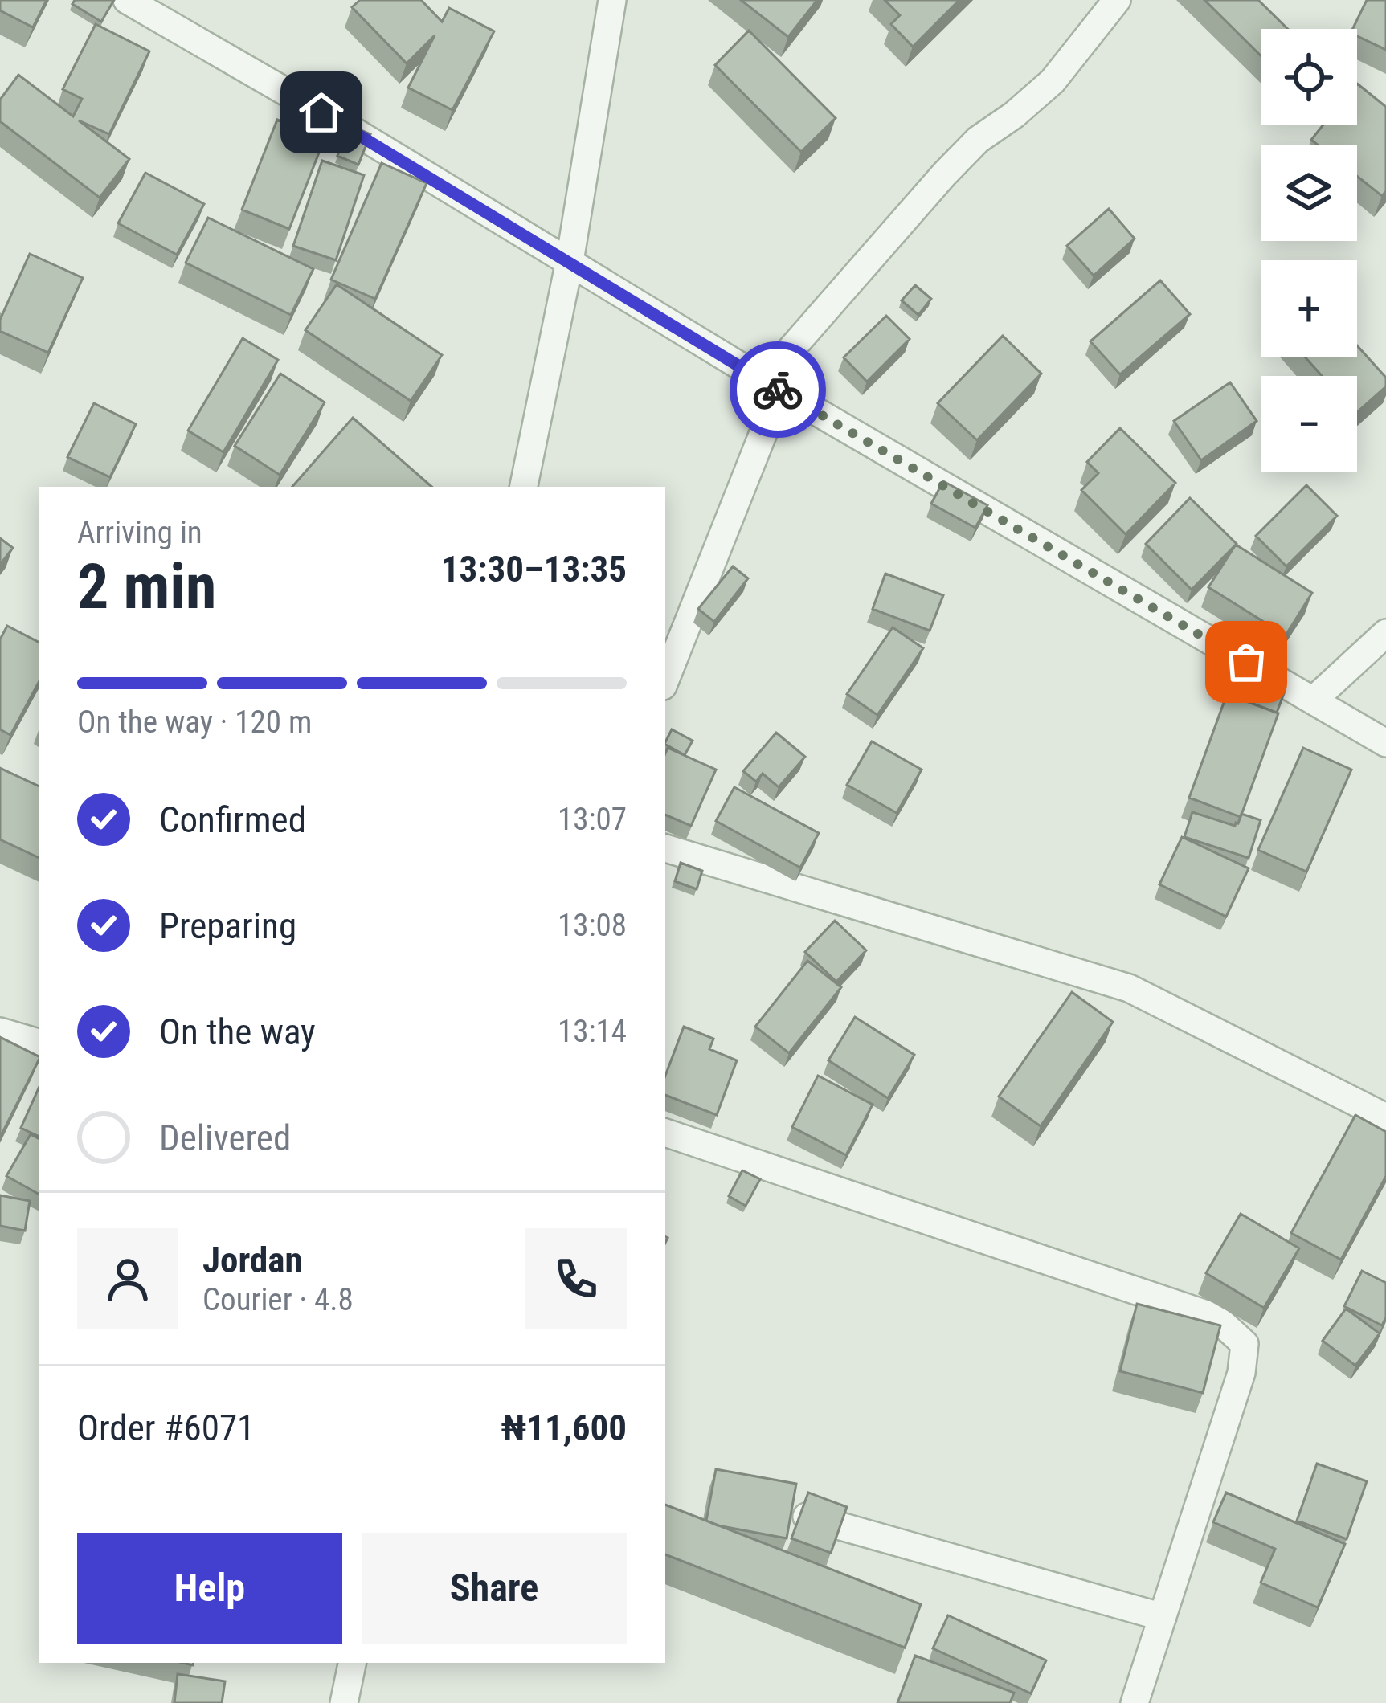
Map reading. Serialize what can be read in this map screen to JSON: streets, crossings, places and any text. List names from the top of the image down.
{
  "page": {
    "map_buttons": ["+", "−"],
    "heading": ["2 min", "Arriving in", "13:30–13:35"],
    "panel": [
      "Jordan",
      "Courier · 4.8",
      "Order #6071",
      "₦11,600"
    ],
    "bar": "On the way · 120 m",
    "list": [
      ["Confirmed", "13:07"],
      ["Preparing", "13:08"],
      ["On the way", "13:14"],
      "Delivered"
    ],
    "buttons": ["Help", "Share"]
  }
}
